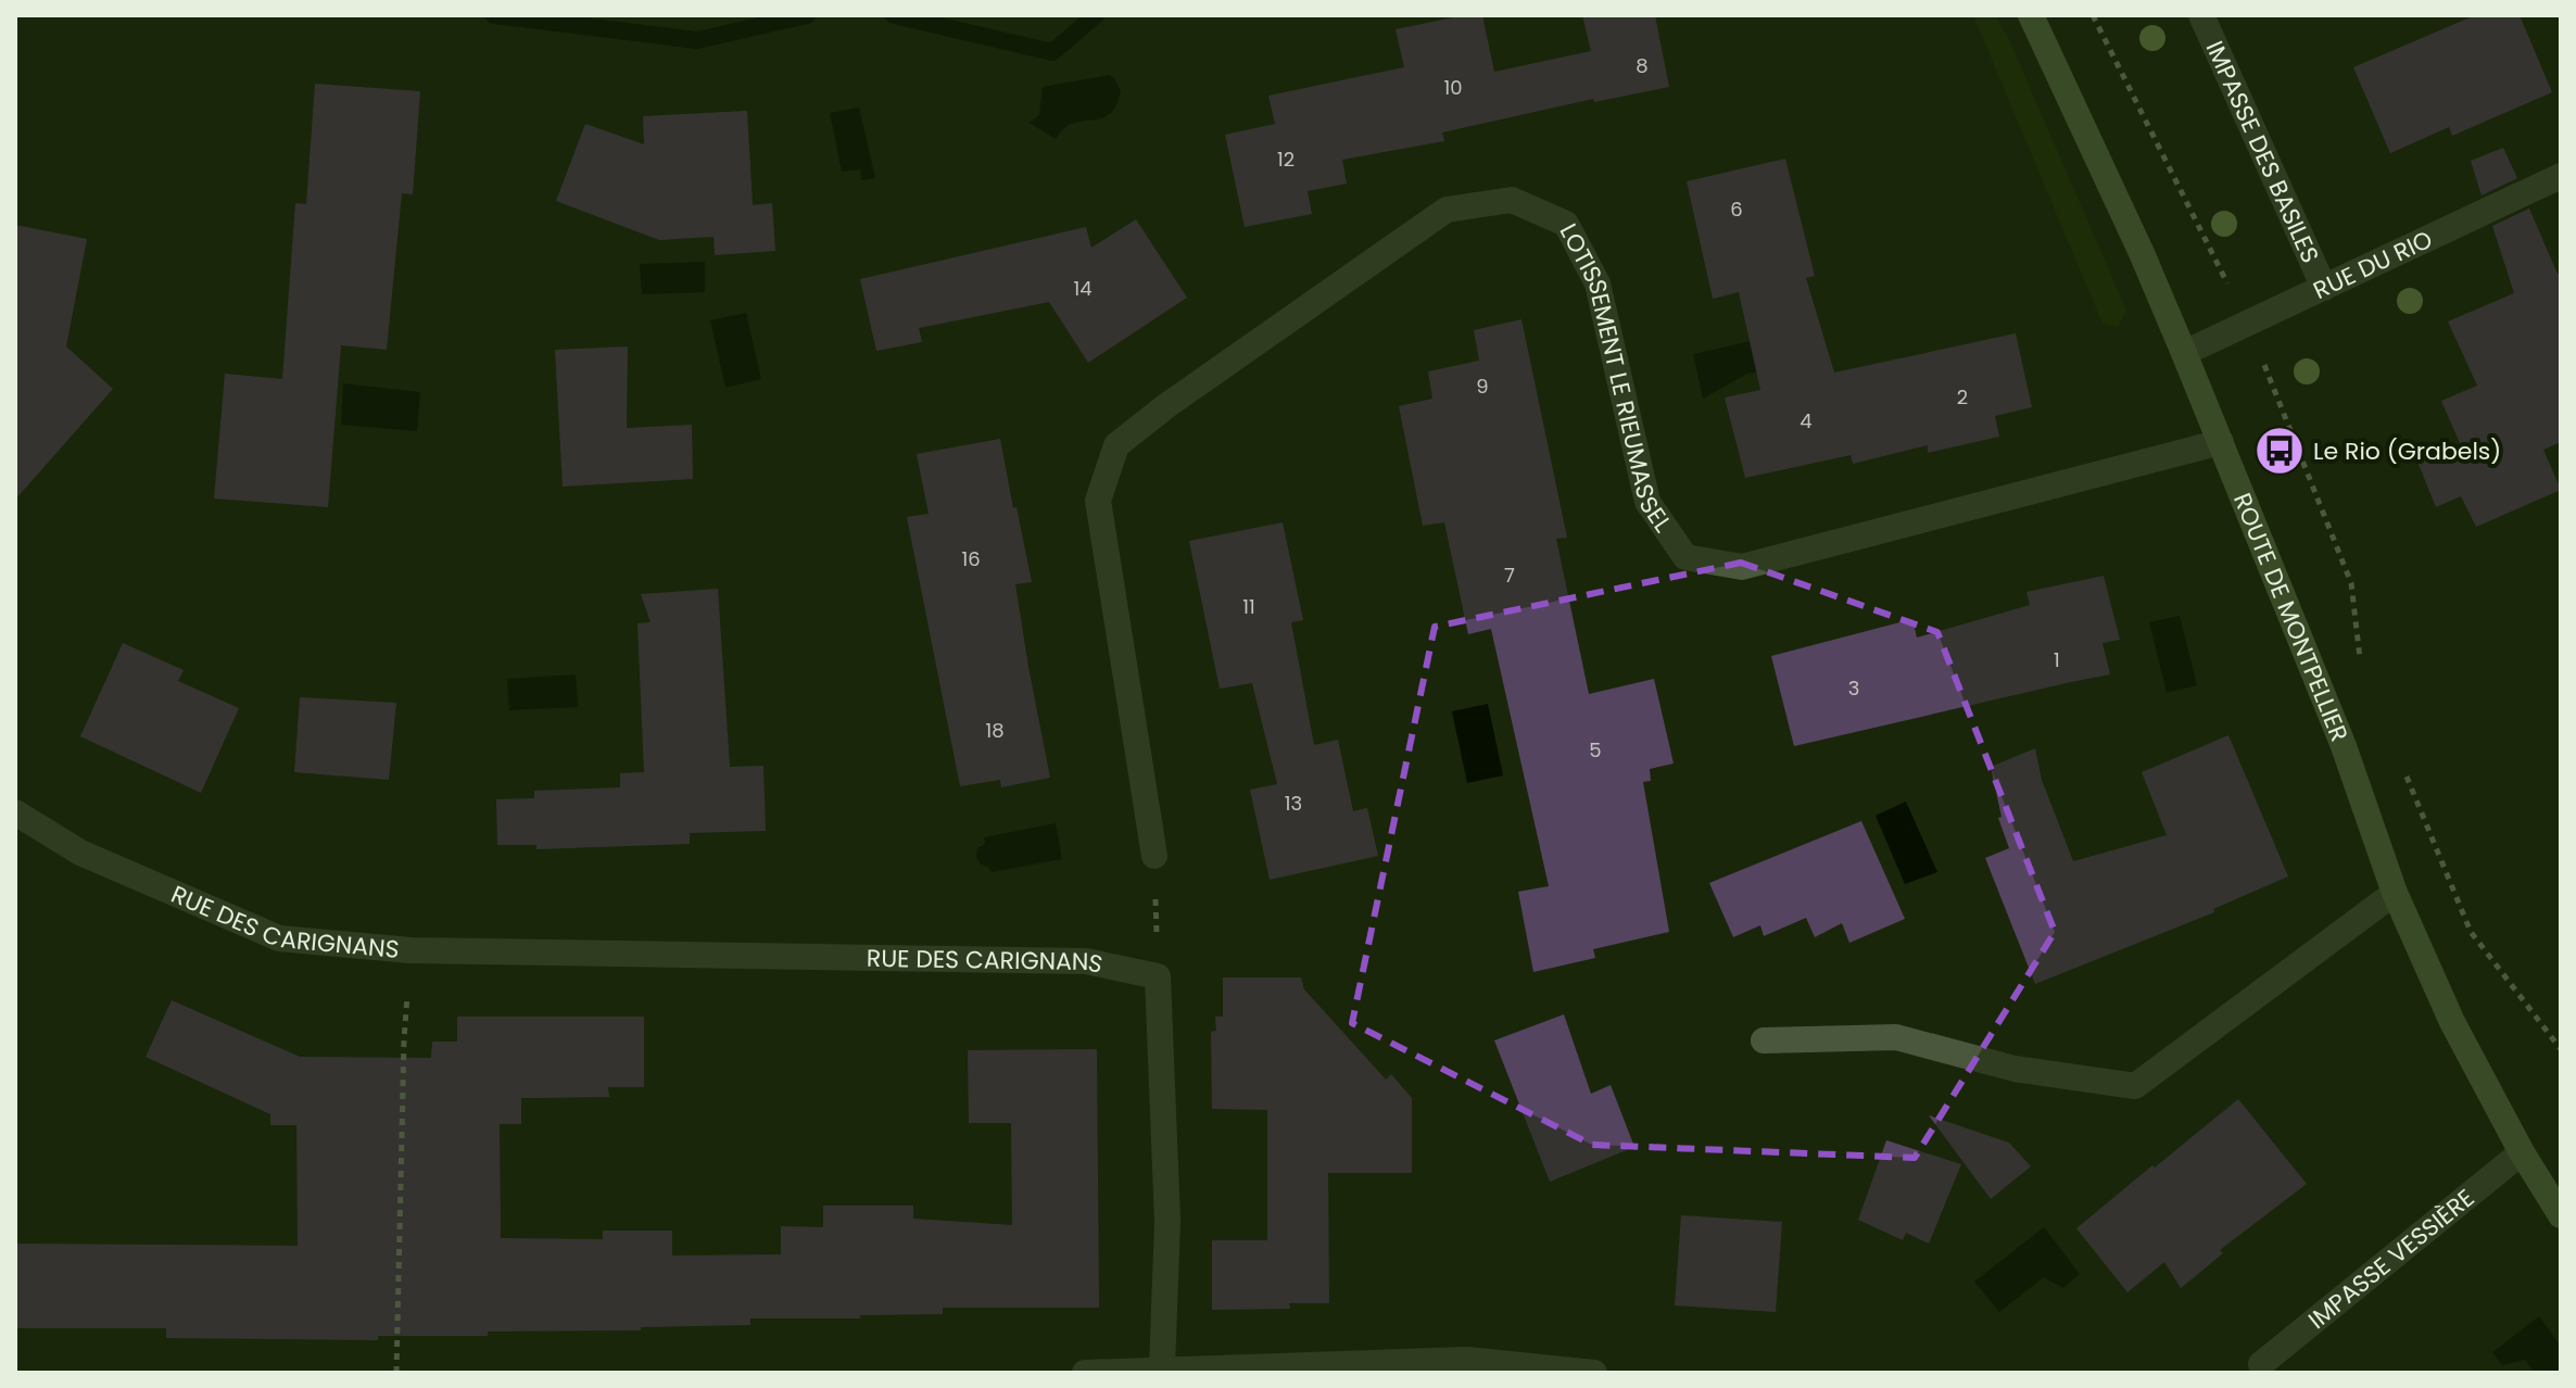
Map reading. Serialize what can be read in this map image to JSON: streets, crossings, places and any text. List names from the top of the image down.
{
  "streets": {
    "street": [
      "IMPASSE DES BASILES",
      "RUE DU RIO",
      "LOTISSEMENT LE RIEUMASSEL",
      "ROUTE DE MONTPELLIER",
      "RUE DES CARIGNANS",
      "IMPASSE VESSIÈRE"
    ]
  },
  "crossings": [
    ["IMPASSE DES BASILES", "RUE DU RIO"],
    ["RUE DU RIO", "ROUTE DE MONTPELLIER"],
    ["LOTISSEMENT LE RIEUMASSEL", "ROUTE DE MONTPELLIER"],
    ["ROUTE DE MONTPELLIER", "IMPASSE VESSIÈRE"]
  ],
  "places": {
    "bus stop": ["Le Rio (Grabels)"]
  },
  "house_numbers": [
    "8",
    "10",
    "12",
    "6",
    "14",
    "9",
    "2",
    "4",
    "16",
    "7",
    "11",
    "1",
    "3",
    "18",
    "5",
    "13"
  ]
}
